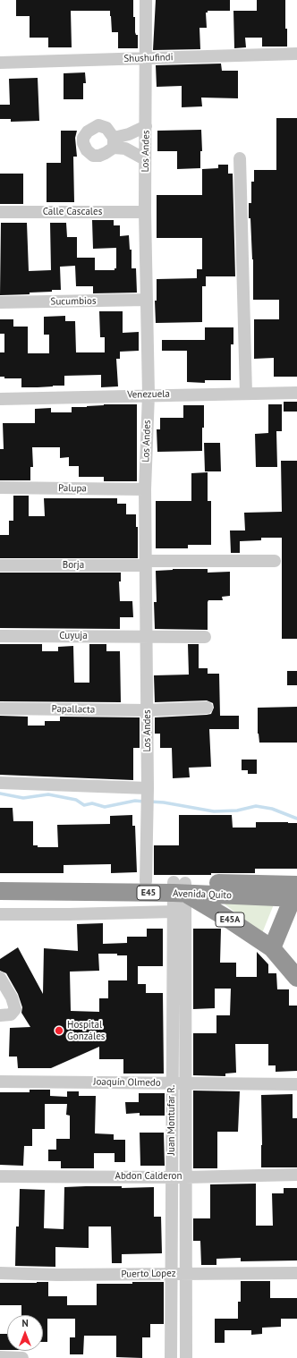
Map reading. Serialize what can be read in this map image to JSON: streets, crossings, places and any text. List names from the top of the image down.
{
  "streets": {
    "highway": ["E45", "Avenida Quito", "E45A"],
    "street": [
      "Shushufindi",
      "Los Andes",
      "Calle Cascales",
      "Sucumbios",
      "Venezuela",
      "Palupa",
      "Borja",
      "Cuyuja",
      "Papallacta",
      "Joaquín Olmedo",
      "Juan Montufar R.",
      "Abdon Calderon",
      "Puerto Lopez"
    ]
  },
  "crossings": [
    ["Shushufindi", "Los Andes"],
    ["Los Andes", "Calle Cascales"],
    ["Los Andes", "Sucumbios"],
    ["Los Andes", "Venezuela"],
    ["Los Andes", "Palupa"],
    ["Los Andes", "Borja"],
    ["Los Andes", "Cuyuja"],
    ["Los Andes", "Papallacta"],
    ["Los Andes", "Avenida Quito"],
    ["Avenida Quito", "E45A"],
    ["Avenida Quito", "Juan Montufar R."],
    ["E45A", "Juan Montufar R."],
    ["Joaquín Olmedo", "Juan Montufar R."],
    ["Juan Montufar R.", "Abdon Calderon"],
    ["Juan Montufar R.", "Puerto Lopez"]
  ],
  "places": ["Hospital Gonzáles"],
  "north": "top"
}
